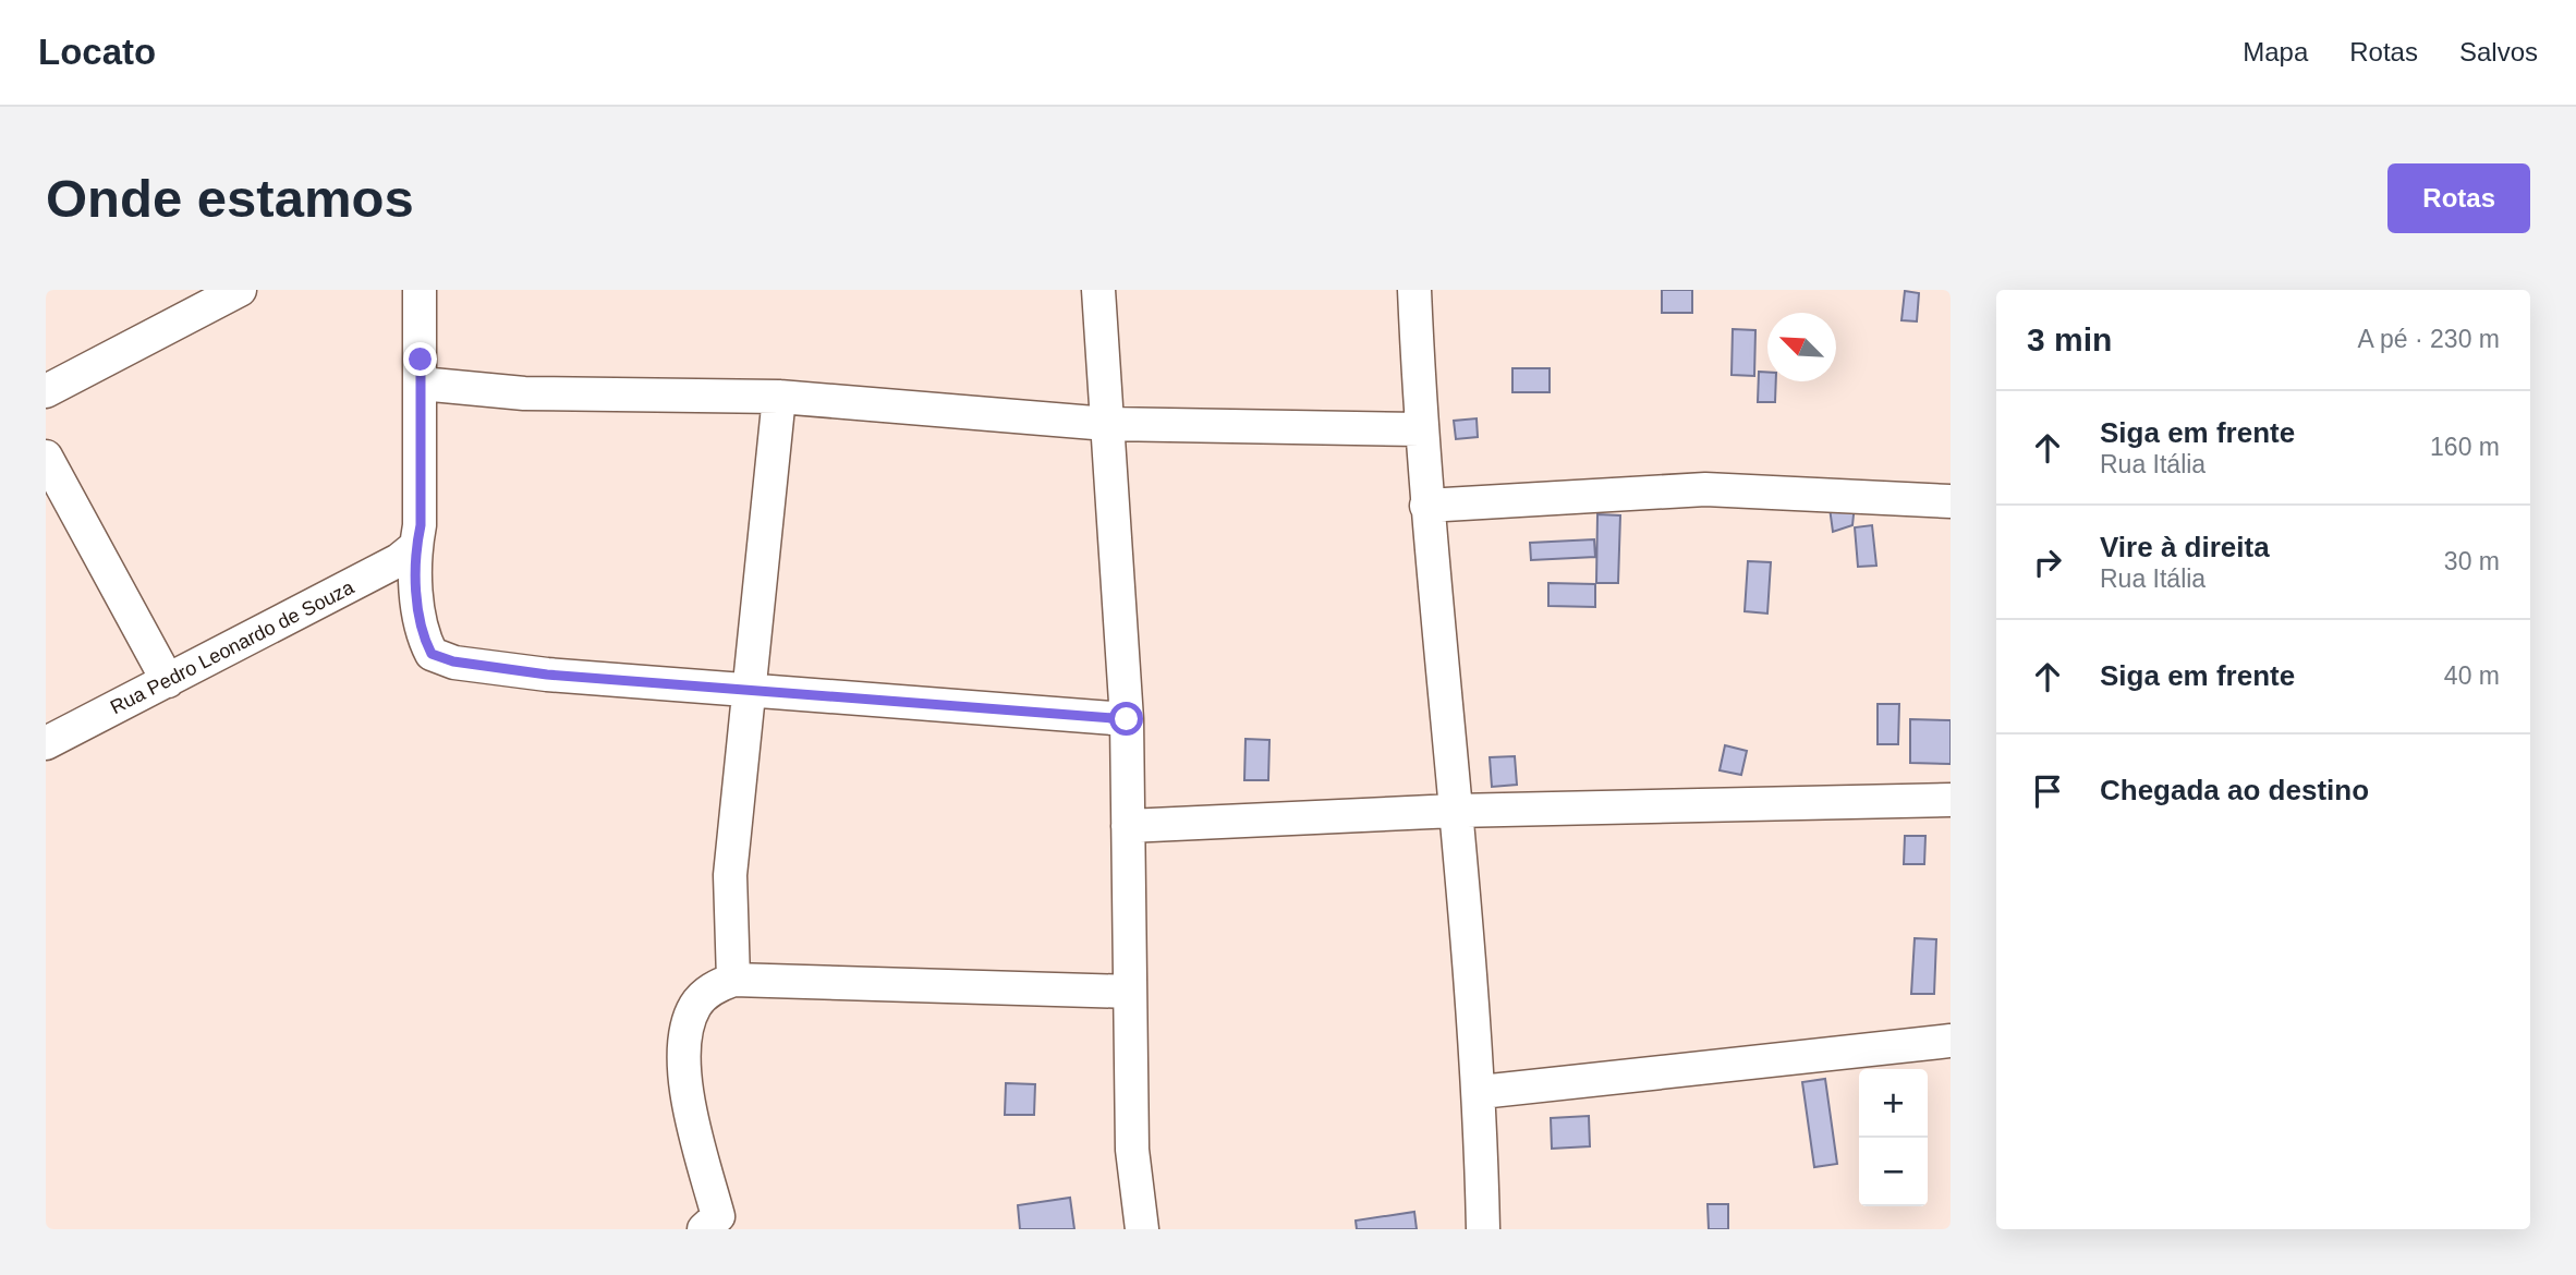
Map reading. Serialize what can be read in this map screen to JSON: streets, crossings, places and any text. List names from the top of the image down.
{
  "streets": {
    "street": ["Rua Pedro Leonardo de Souza"]
  },
  "north": "top left",
  "page": {
    "header": "Locato",
    "nav": ["Mapa", "Rotas", "Salvos"],
    "buttons": "Rotas",
    "title": "Onde estamos",
    "heading": ["3 min", "A pé · 230 m"],
    "list": [
      ["Siga em frente", "Rua Itália", "160 m"],
      ["Vire à direita", "Rua Itália", "30 m"],
      ["Siga em frente", "40 m"],
      "Chegada ao destino"
    ],
    "map_buttons": ["+", "−"]
  }
}
